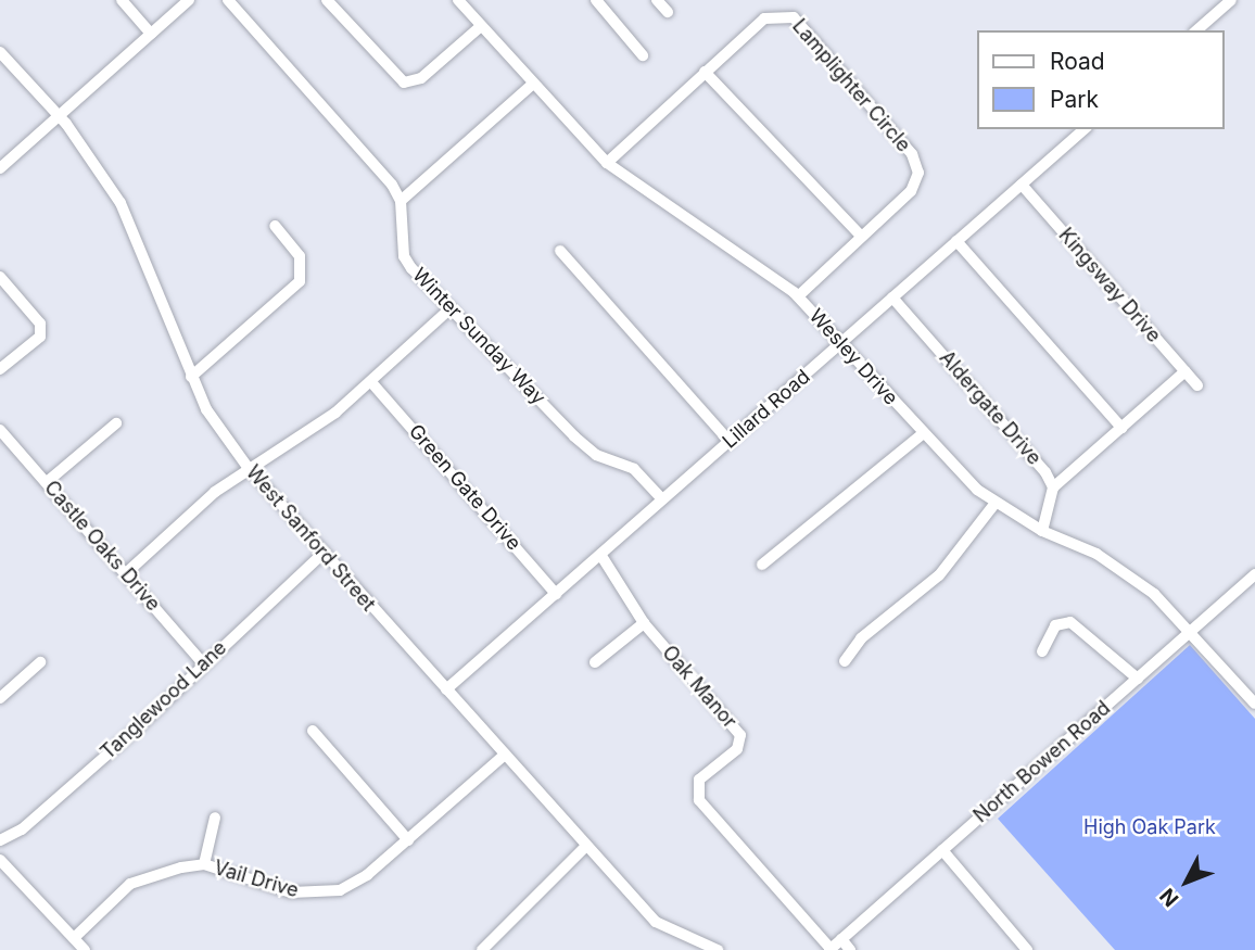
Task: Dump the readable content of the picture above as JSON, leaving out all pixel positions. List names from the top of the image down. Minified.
{"streets":{"street":["Lamplighter Circle","Kingsway Drive","Winter Sunday Way","Wesley Drive","Aldergate Drive","Lillard Road","Green Gate Drive","West Sanford Street","Castle Oaks Drive","Oak Manor","Tanglewood Lane","North Bowen Road","Vail Drive"]},"crossings":[["Lamplighter Circle","Wesley Drive"],["Kingsway Drive","Lillard Road"],["Winter Sunday Way","Lillard Road"],["Wesley Drive","Lillard Road"],["Wesley Drive","North Bowen Road"],["Aldergate Drive","Lillard Road"],["Lillard Road","Green Gate Drive"],["Lillard Road","West Sanford Street"],["Lillard Road","Oak Manor"],["West Sanford Street","Tanglewood Lane"],["West Sanford Street","Vail Drive"],["Castle Oaks Drive","Tanglewood Lane"],["Oak Manor","North Bowen Road"]],"parks":["High Oak Park"],"legend":["Road","Park"],"north":"bottom left"}
